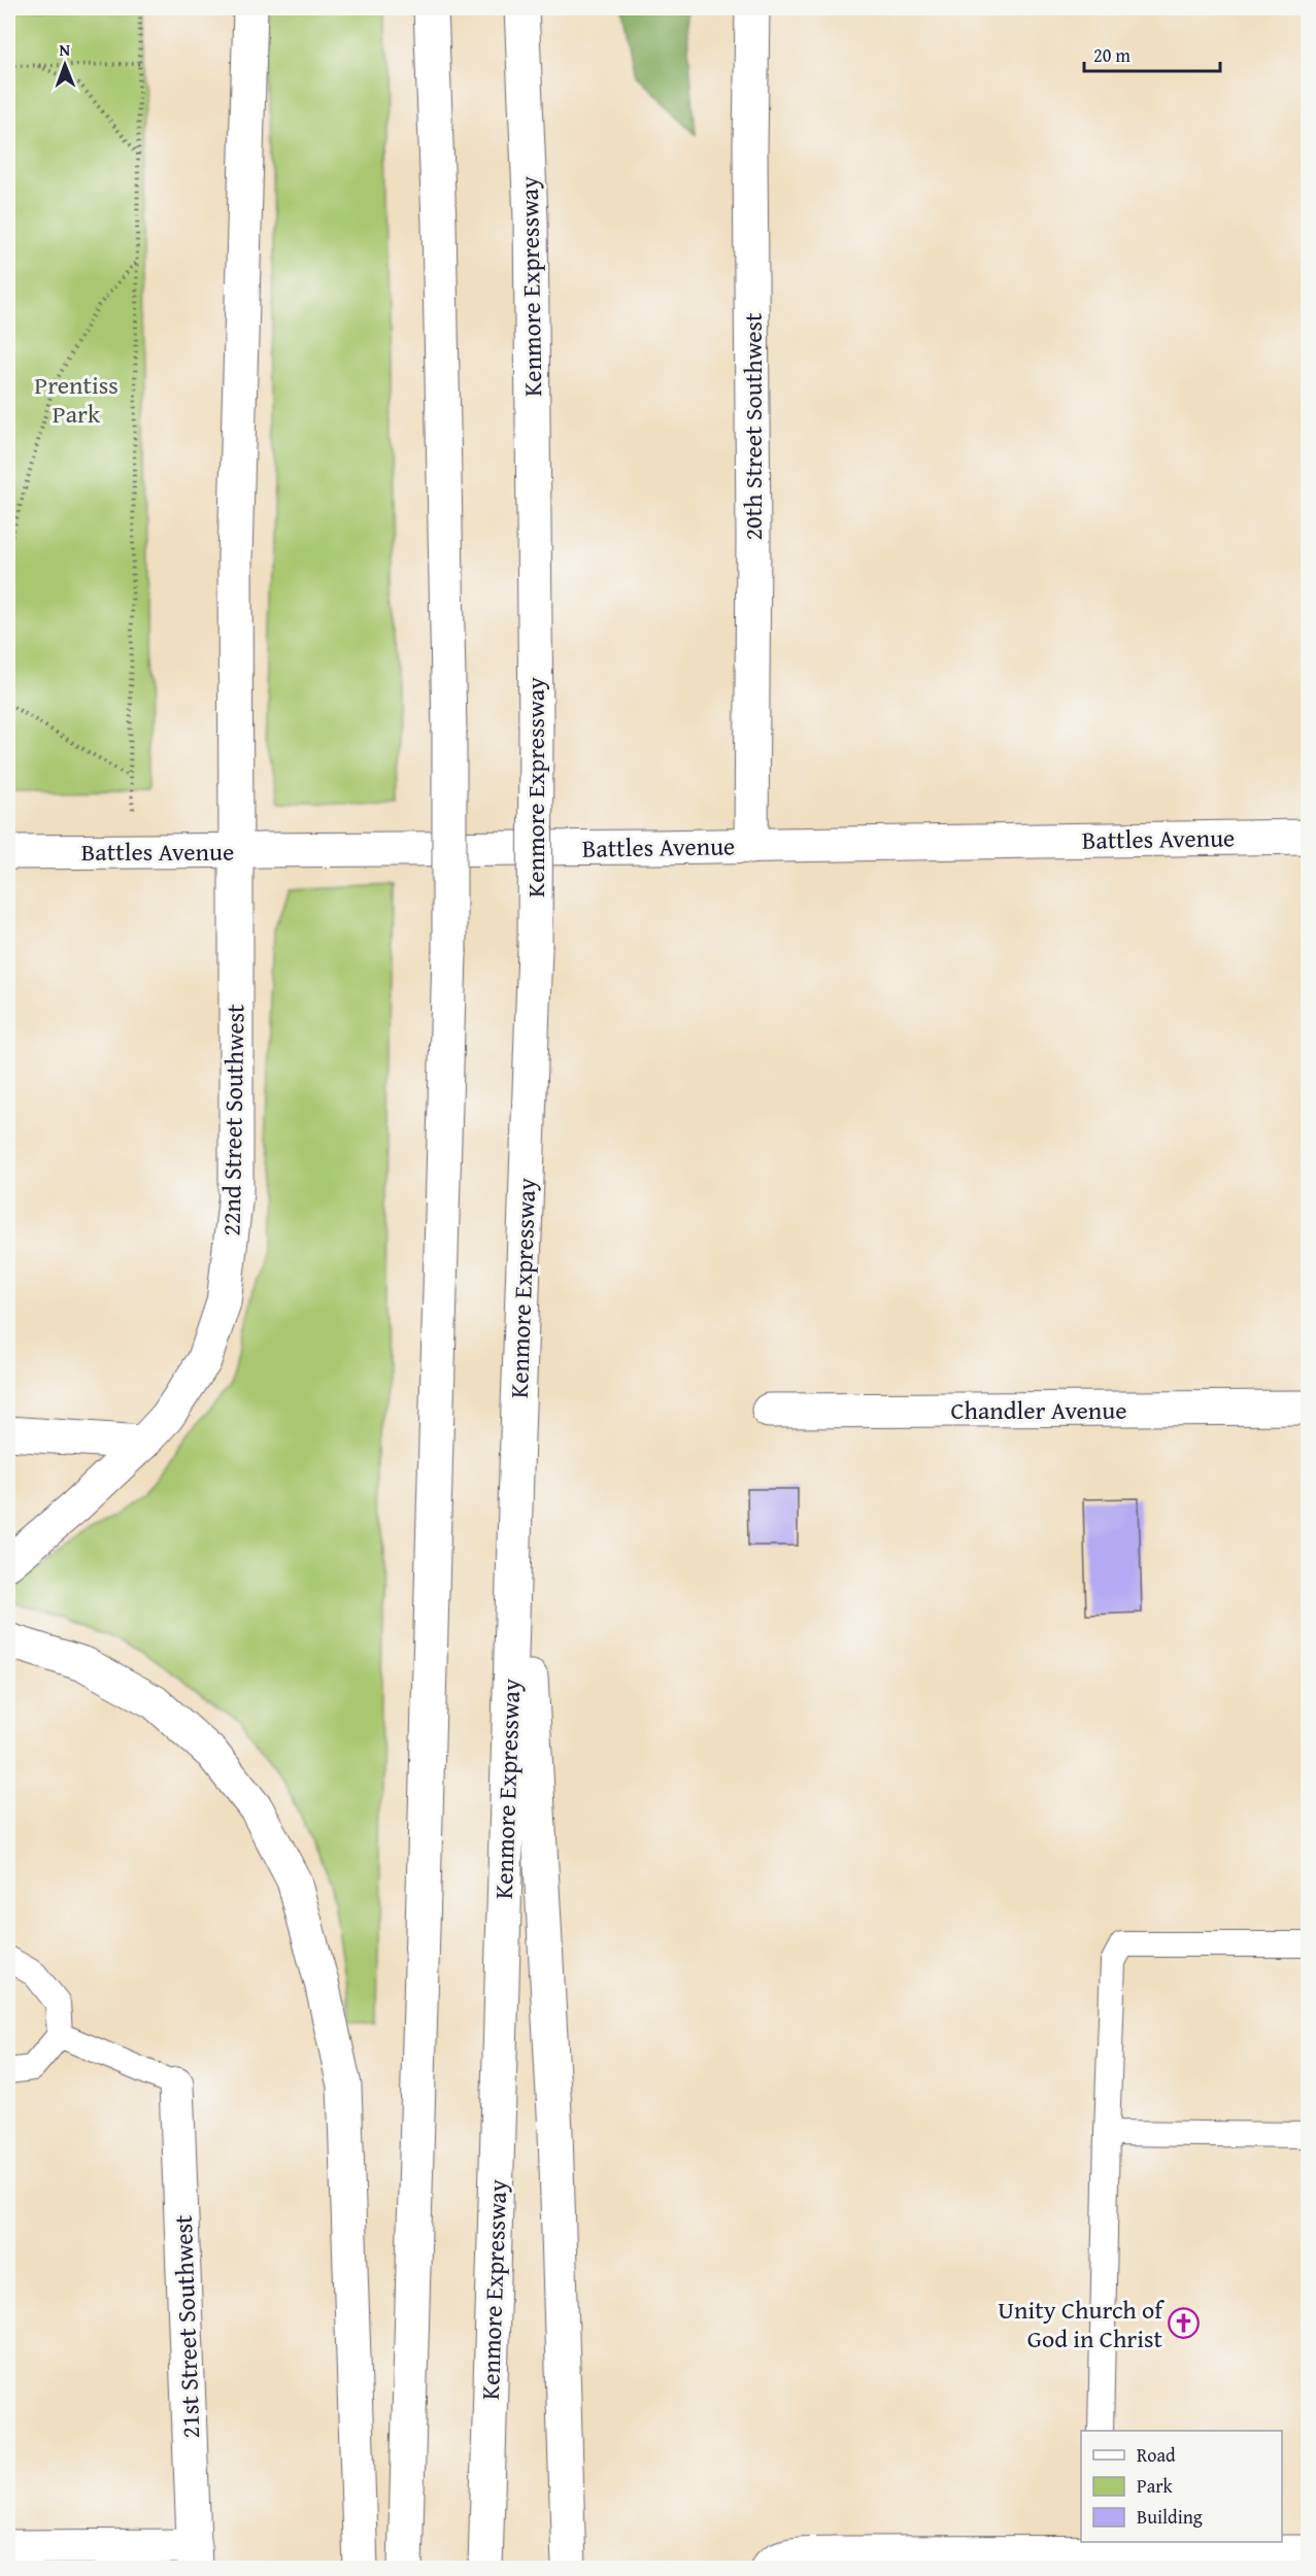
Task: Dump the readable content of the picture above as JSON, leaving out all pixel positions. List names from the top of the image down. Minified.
{"streets":{"main road":["Kenmore Expressway","20th Street Southwest","Battles Avenue","22nd Street Southwest","Chandler Avenue","21st Street Southwest"]},"crossings":[["20th Street Southwest","Battles Avenue"],["Battles Avenue","22nd Street Southwest"]],"parks":["Prentiss Park"],"places":{"church":["Unity Church of God in Christ"]},"legend":["Road","Park","Building"],"scale_bar":"20 m","north":"top"}
